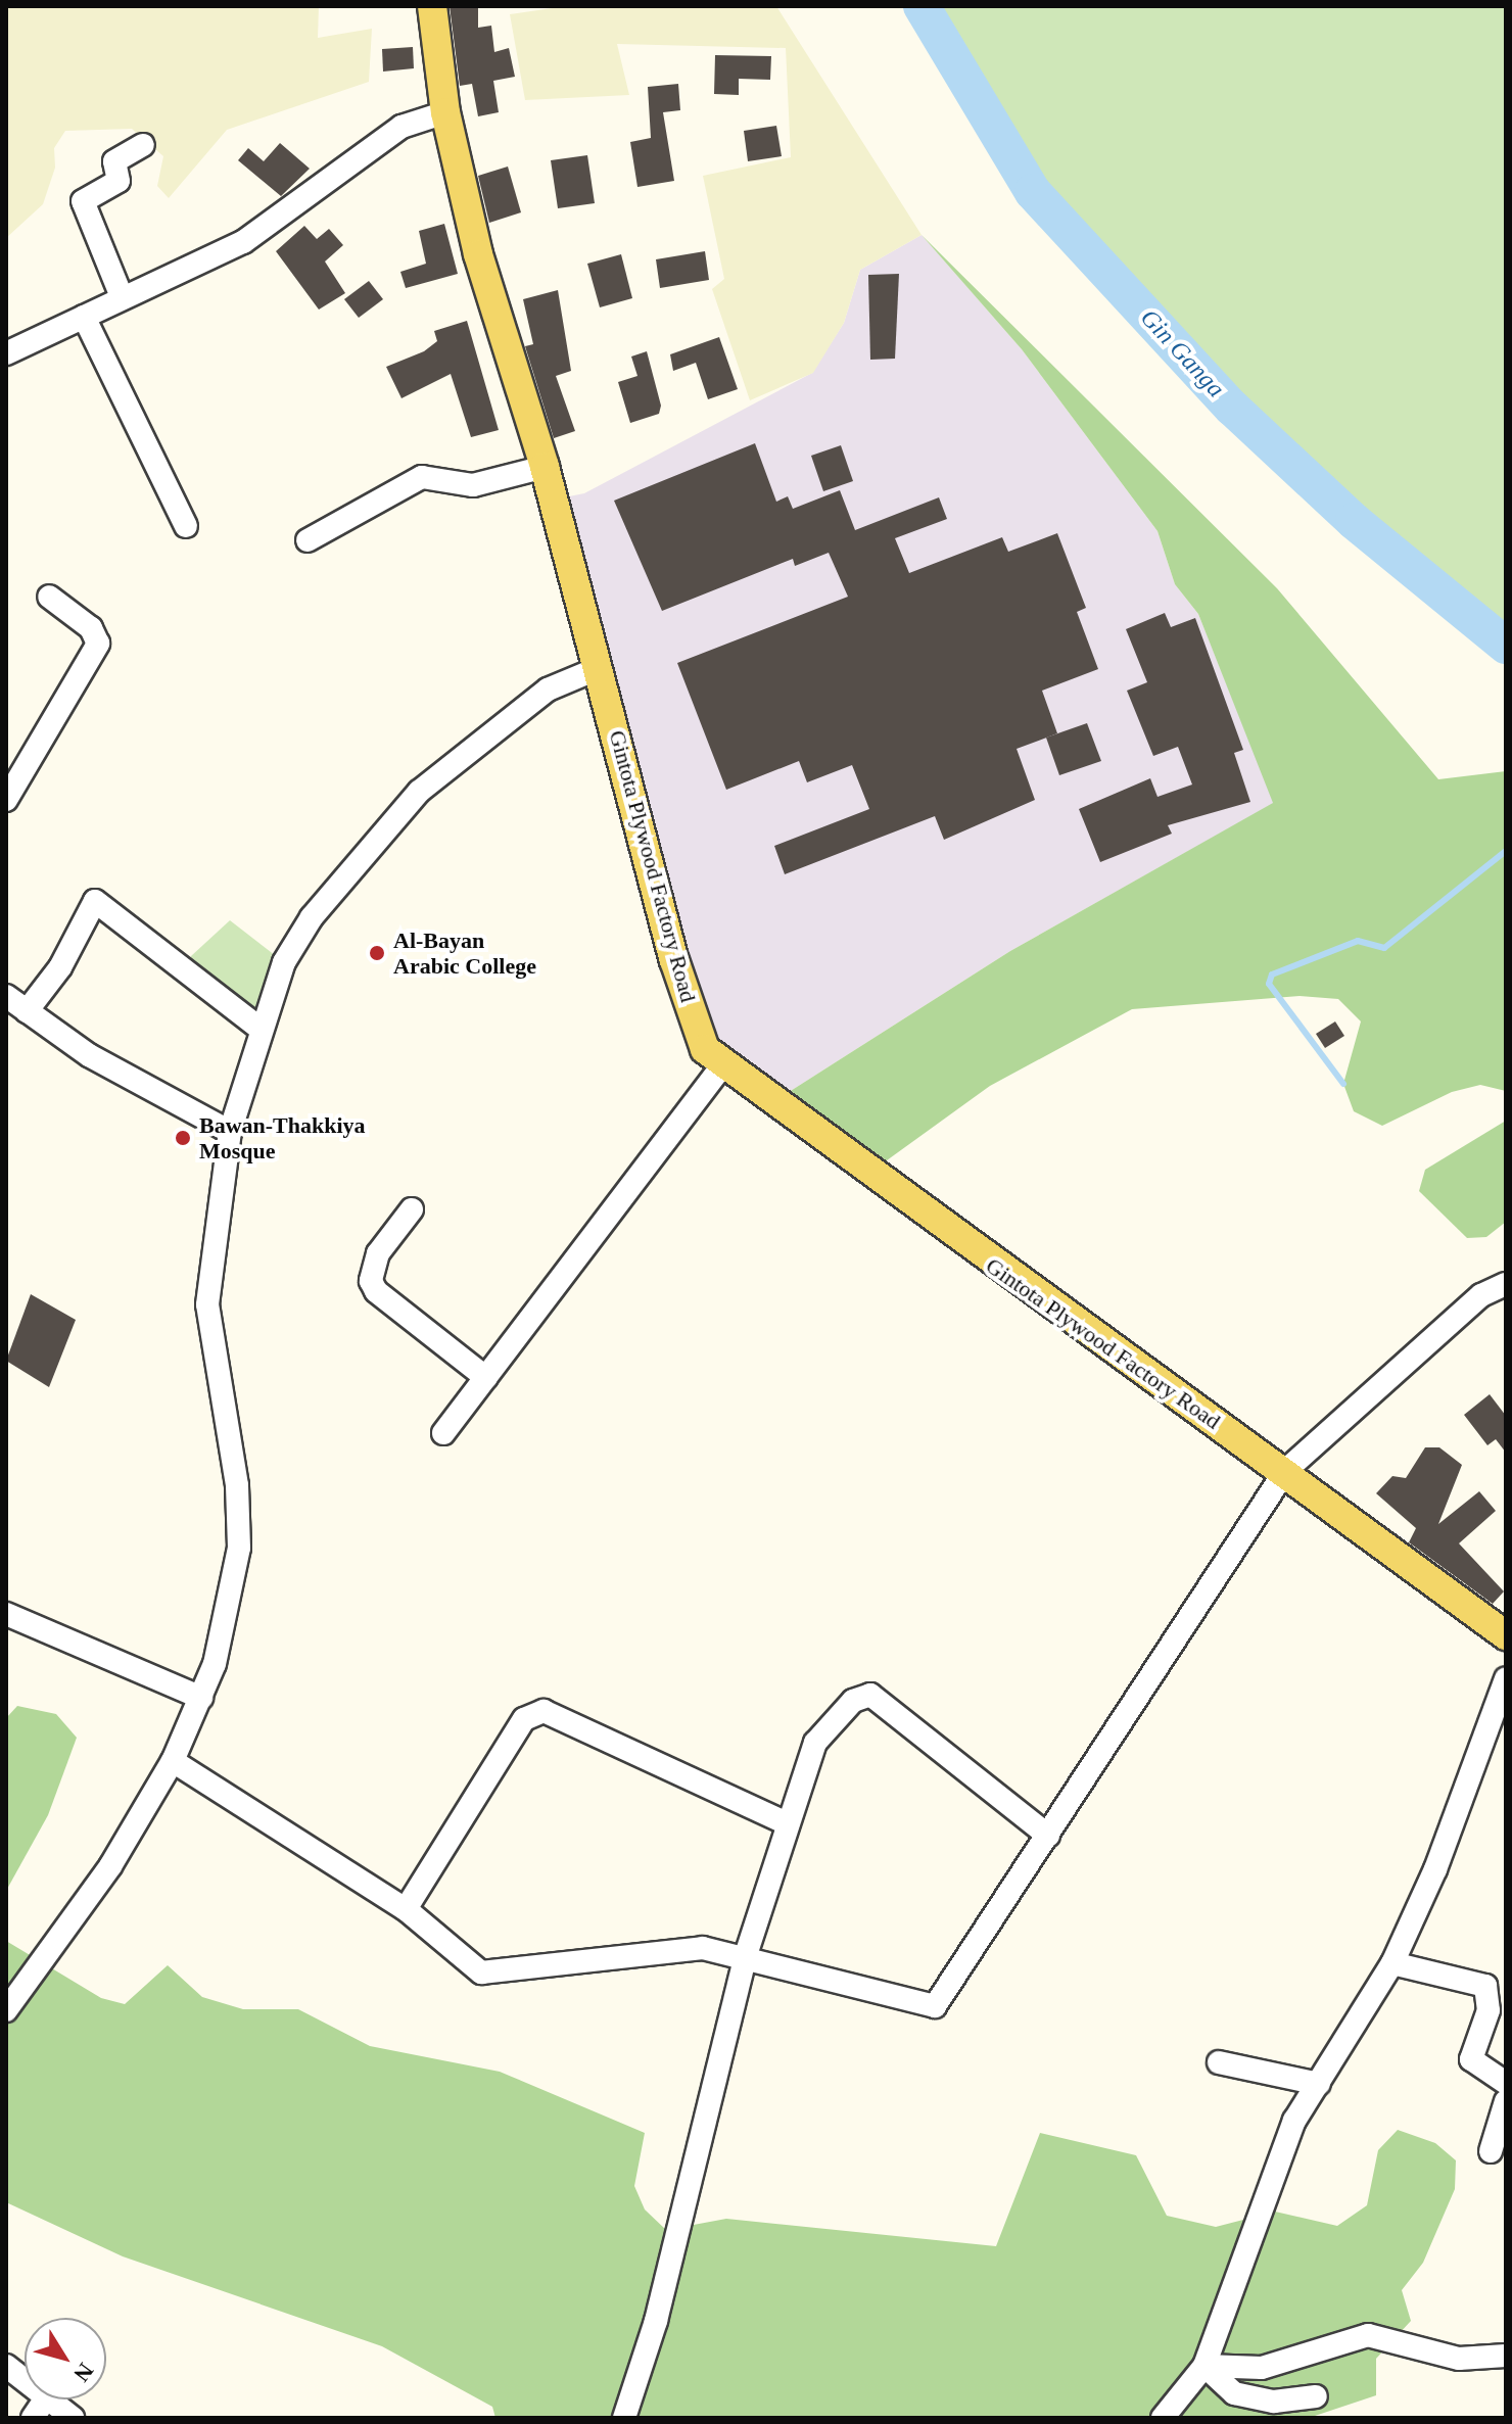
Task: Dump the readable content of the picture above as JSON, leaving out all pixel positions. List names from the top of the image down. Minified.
{"streets":{"main road":["Gintota Plywood Factory Road"]},"water":["Gin Ganga"],"places":["Al-Bayan Arabic College","Bawan-Thakkiya Mosque"],"north":"bottom right"}
